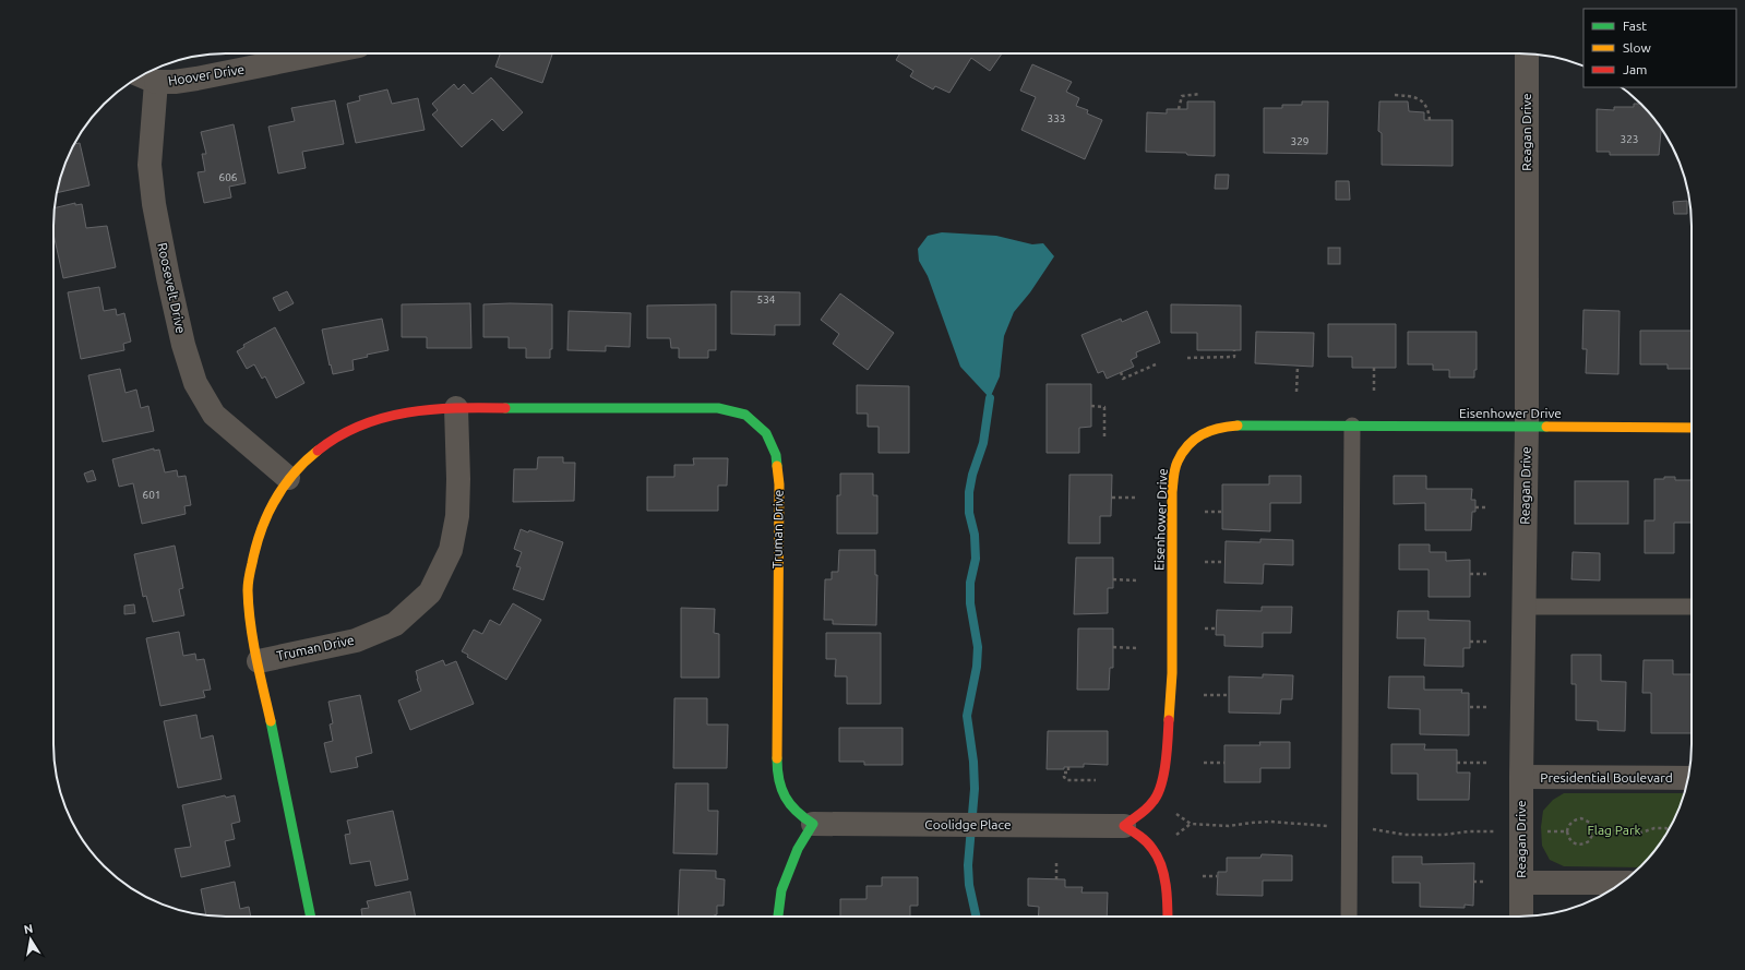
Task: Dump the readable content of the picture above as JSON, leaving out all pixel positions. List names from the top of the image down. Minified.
{"streets":{"street":["Hoover Drive","Reagan Drive","Roosevelt Drive","Eisenhower Drive","Truman Drive","Presidential Boulevard","Coolidge Place"]},"crossings":[["Hoover Drive","Roosevelt Drive"],["Reagan Drive","Eisenhower Drive"],["Reagan Drive","Presidential Boulevard"],["Roosevelt Drive","Truman Drive"],["Eisenhower Drive","Coolidge Place"],["Truman Drive","Coolidge Place"]],"parks":["Flag Park"],"house_numbers":["333","323","329","606","534","601"],"legend":["Fast","Slow","Jam"],"north":"top"}
